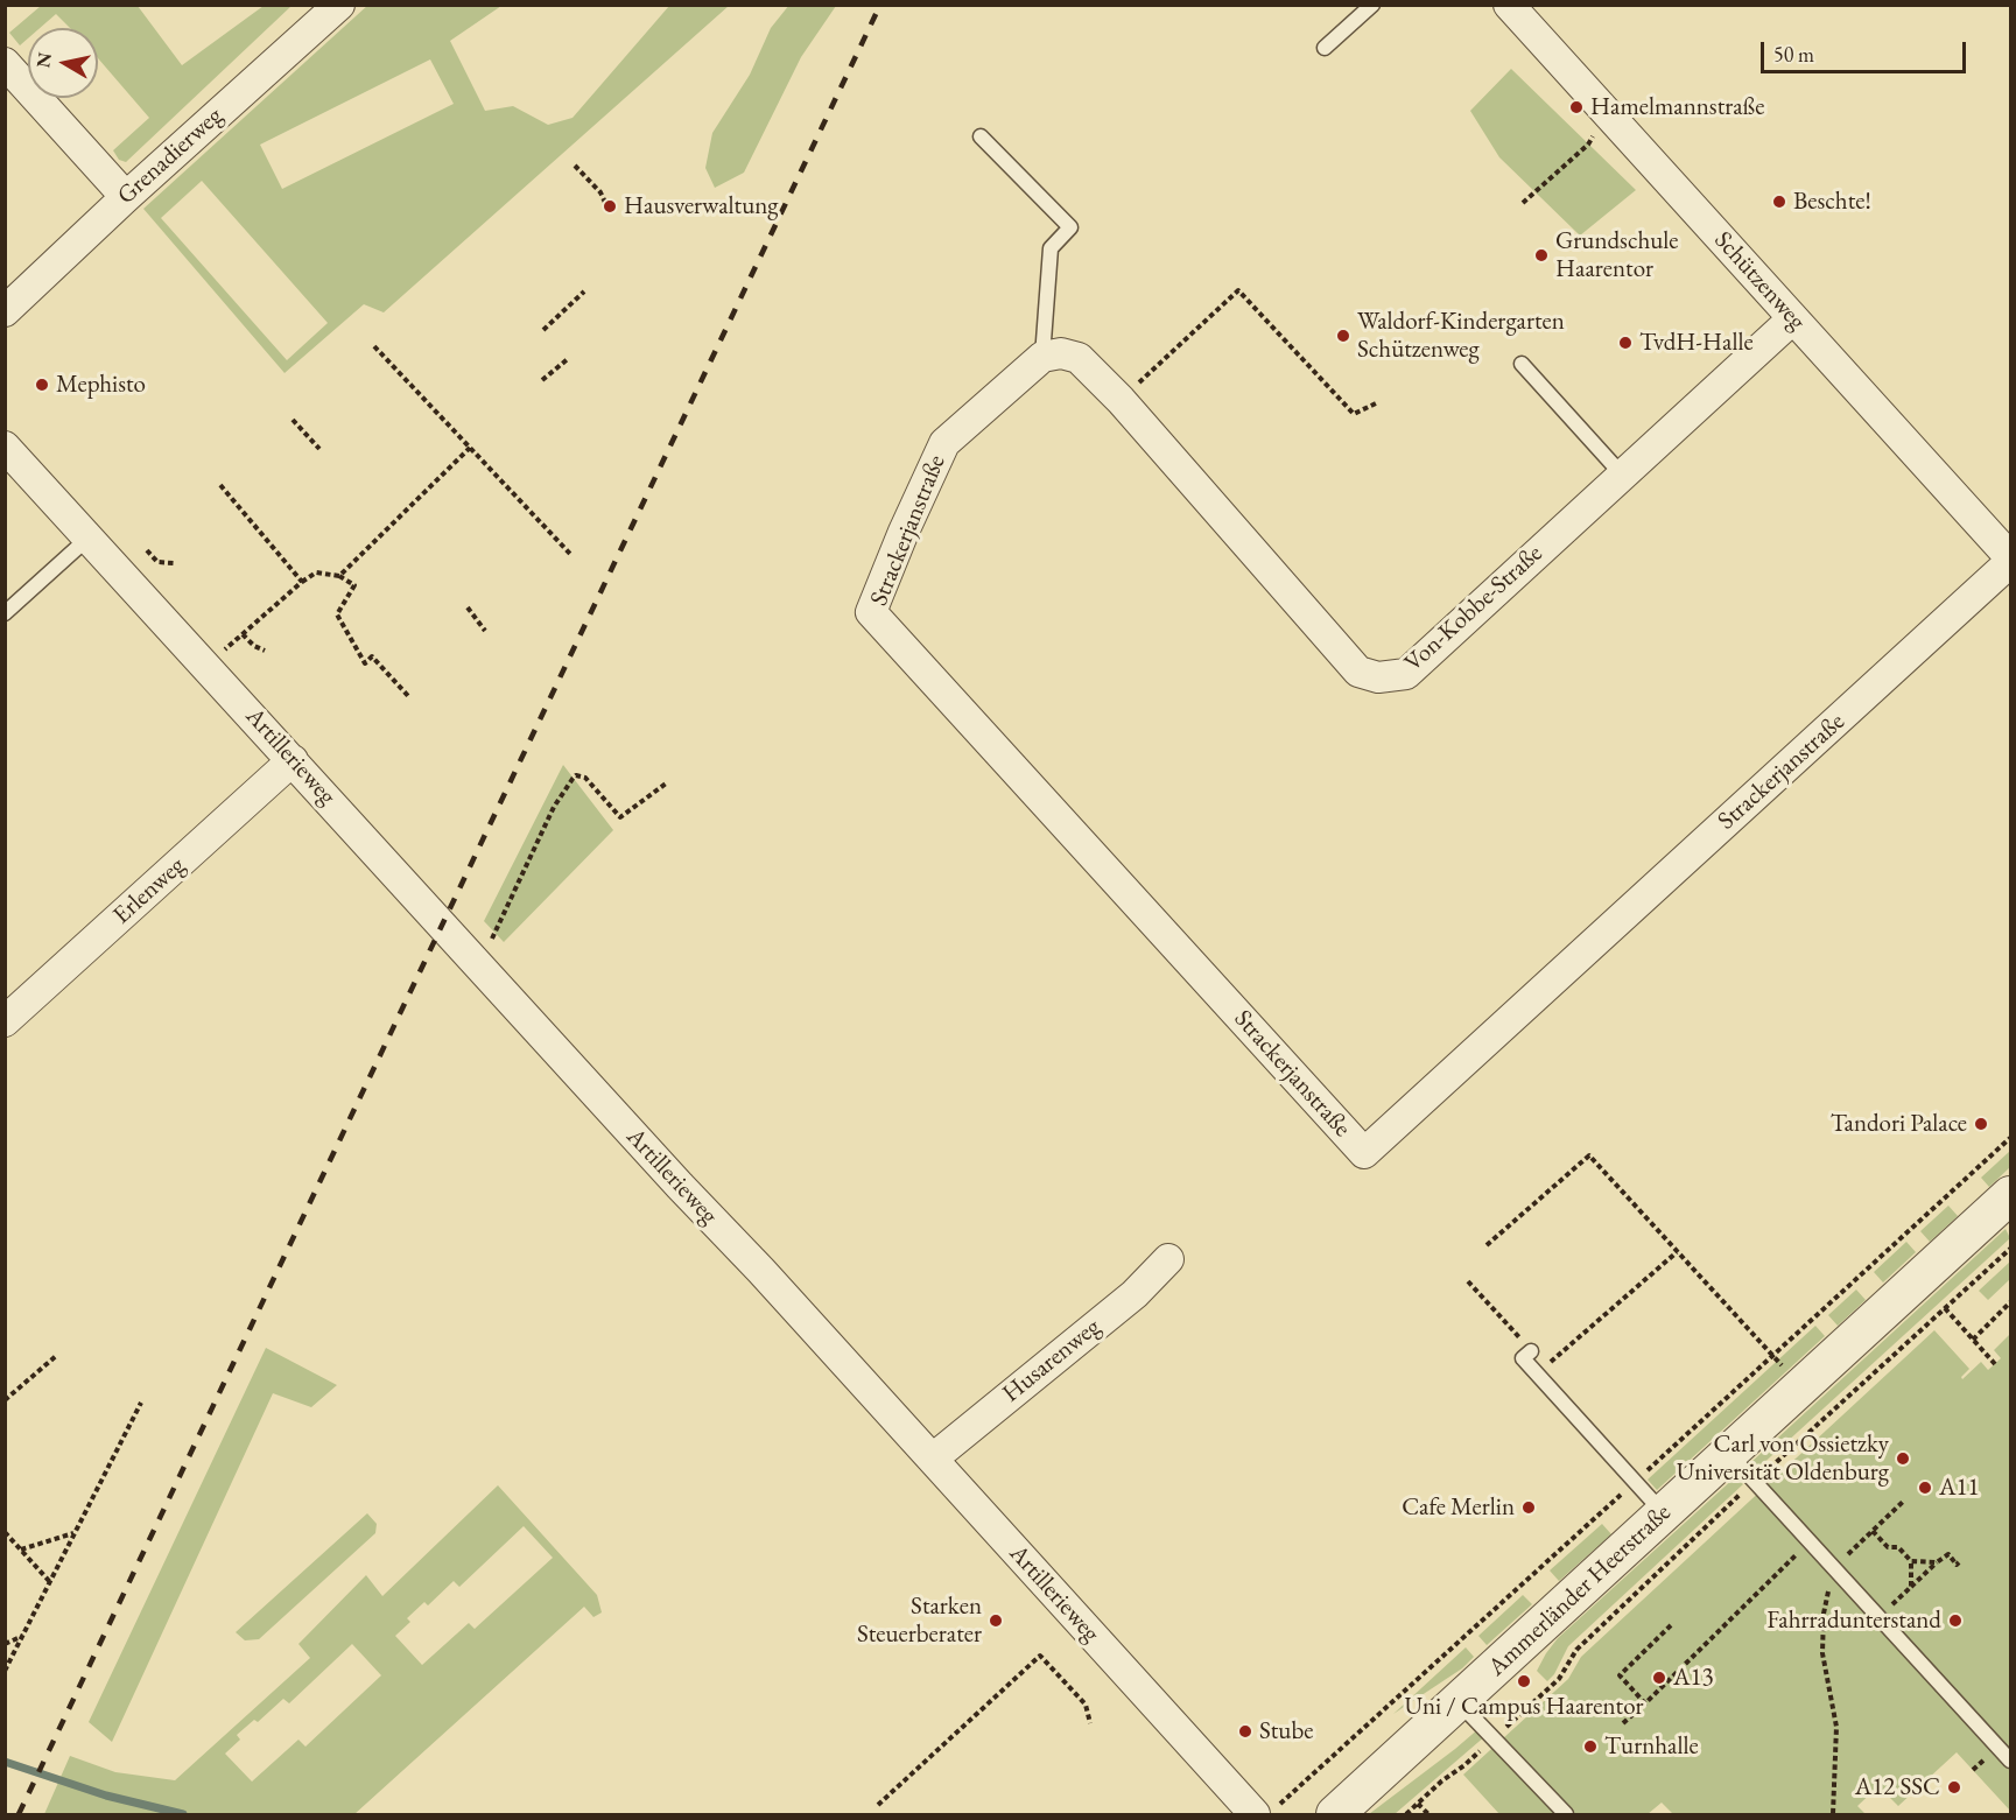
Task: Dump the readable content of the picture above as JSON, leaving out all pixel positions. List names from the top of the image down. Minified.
{"streets":{"street":["Grenadierweg","Schützenweg","Strackerjanstraße","Von-Kobbe-Straße","Artillerieweg","Erlenweg","Husarenweg","Ammerländer Heerstraße"]},"crossings":[["Schützenweg","Strackerjanstraße"],["Schützenweg","Von-Kobbe-Straße"],["Strackerjanstraße","Von-Kobbe-Straße"],["Artillerieweg","Erlenweg"],["Artillerieweg","Husarenweg"]],"places":["Hamelmannstraße","Beschte!","Hausverwaltung","Grundschule Haarentor","Waldorf-Kindergarten Schützenweg","TvdH-Halle","Mephisto","Tandori Palace","Carl von Ossietzky Universität Oldenburg","A11","Cafe Merlin","Starken Steuerberater","Fahrradunterstand","A13","Uni / Campus Haarentor","Stube","Turnhalle","A12 SSC"],"scale_bar":"50 m","north":"left"}
